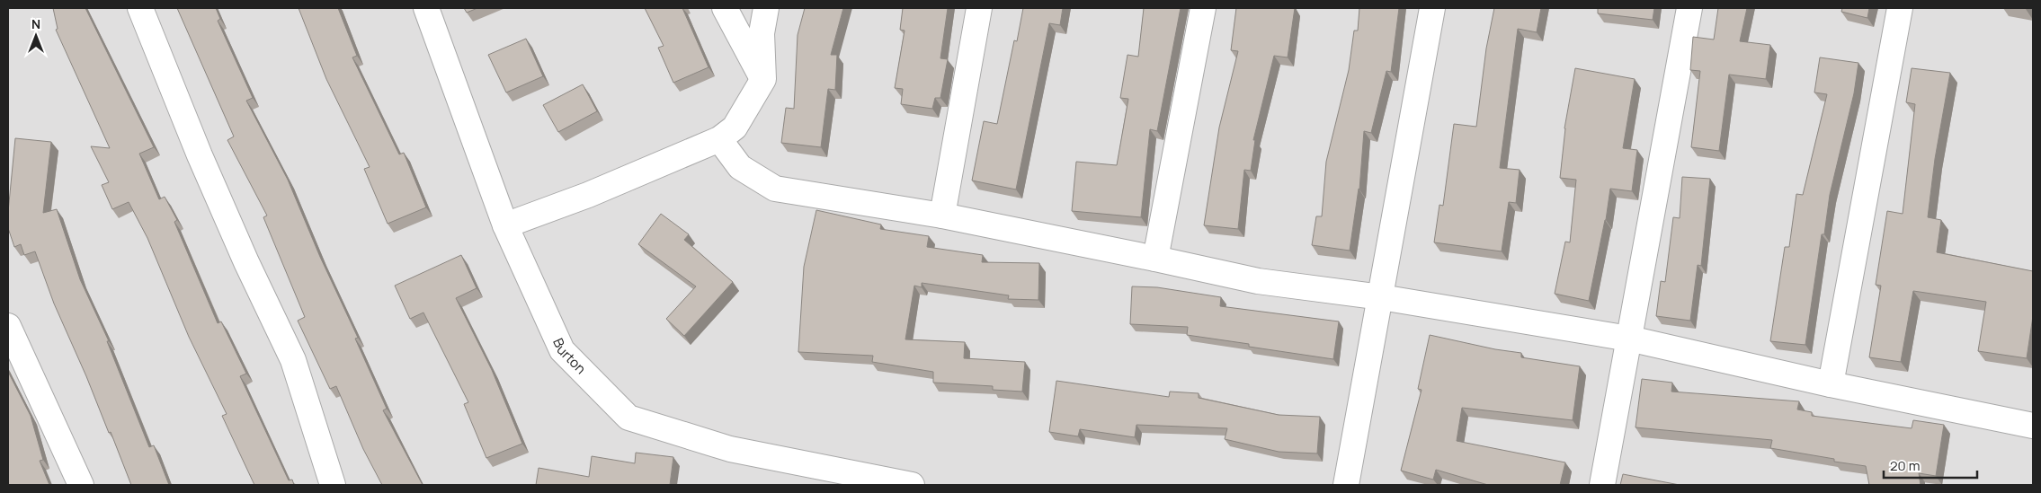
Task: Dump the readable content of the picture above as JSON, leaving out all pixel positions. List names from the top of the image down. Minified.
{"streets":{"street":["Burton"]},"scale_bar":"20 m","north":"top"}
